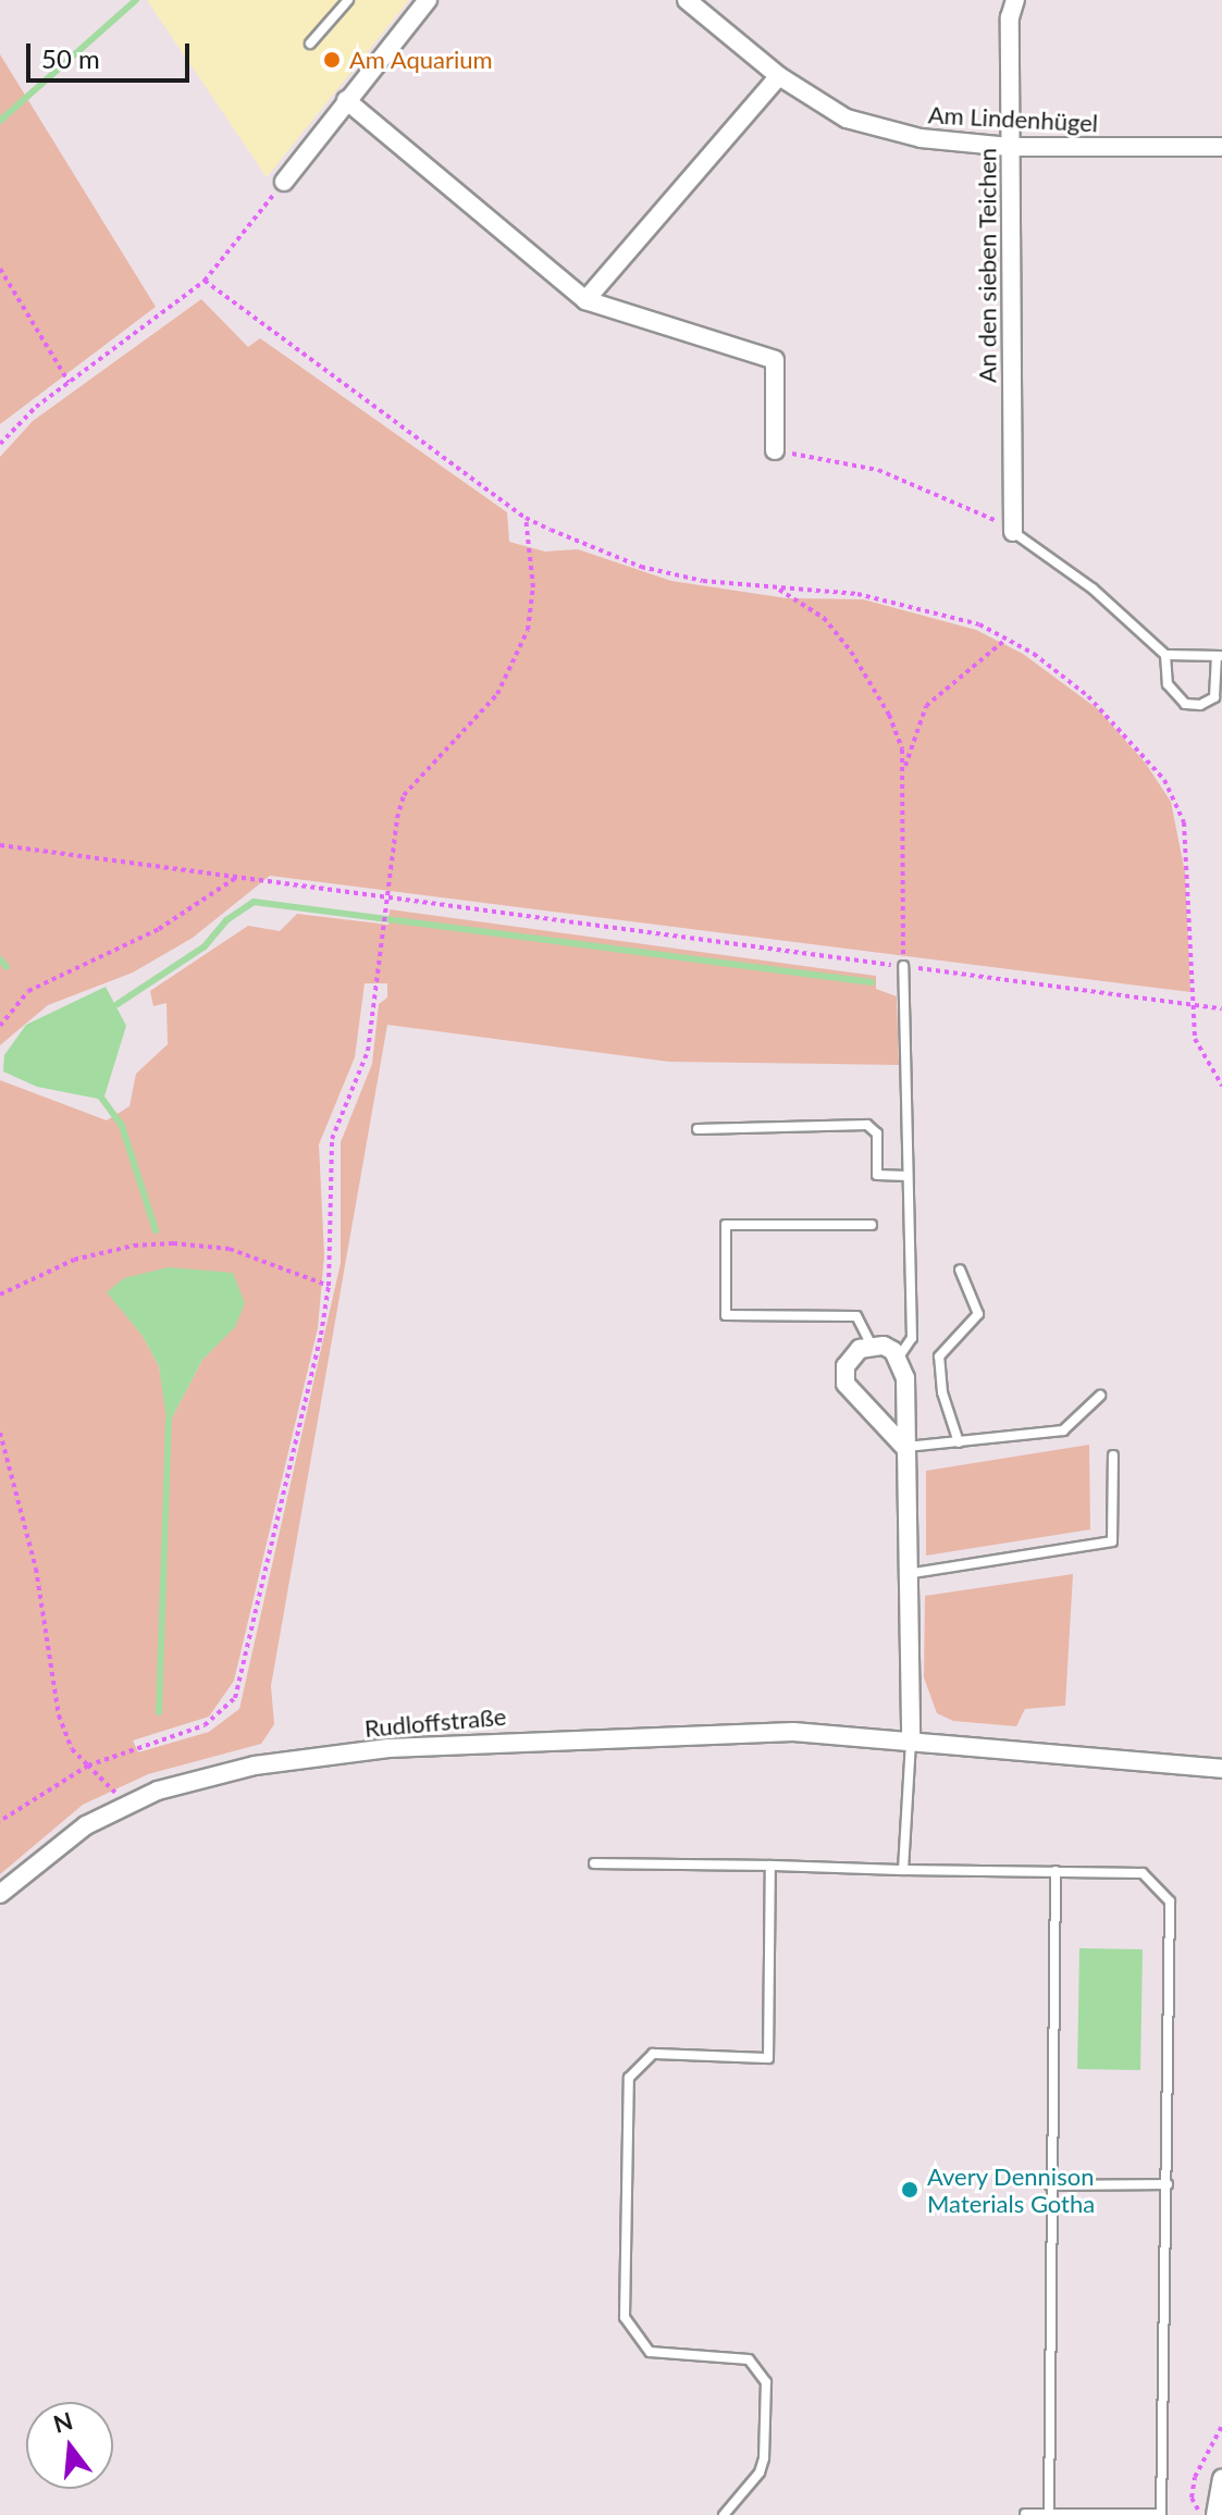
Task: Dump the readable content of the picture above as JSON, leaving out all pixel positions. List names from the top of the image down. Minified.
{"streets":{"street":["Am Lindenhügel","An den sieben Teichen","Rudloffstraße"]},"crossings":[["Am Lindenhügel","An den sieben Teichen"]],"places":["Am Aquarium","Avery Dennison Materials Gotha"],"scale_bar":"50 m","north":"top"}
